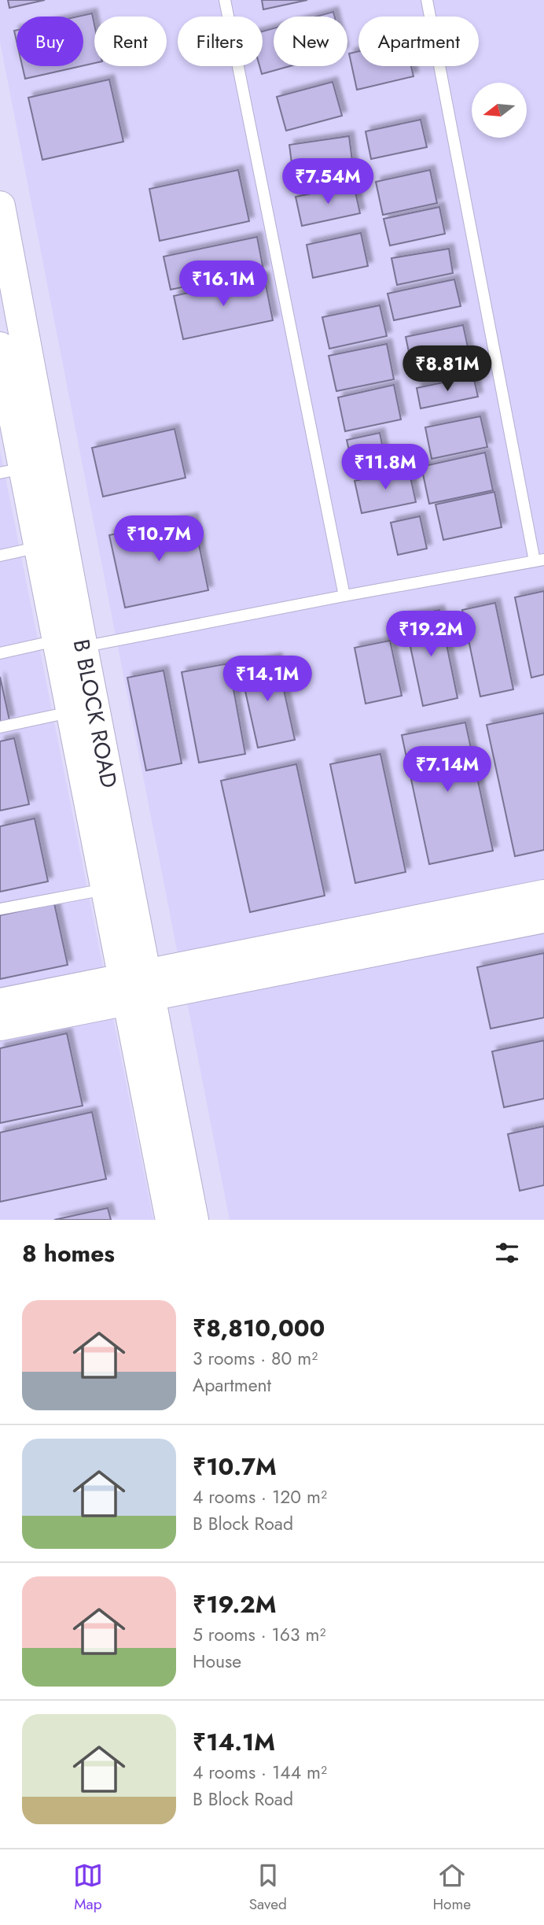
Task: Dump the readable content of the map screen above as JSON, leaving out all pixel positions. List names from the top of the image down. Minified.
{"streets":{"street":["B BLOCK ROAD"]},"north":"left","page":{"chip":["Buy","Rent","Filters","New","Apartment"],"price":["₹7.54M","₹16.1M","₹8.81M","₹11.8M","₹10.7M","₹19.2M","₹14.1M","₹7.14M"],"heading":"8 homes","list":[{"name":"₹8,810,000","note":"3 rooms · 80 m² · Apartment"},{"name":"₹10.7M","note":"4 rooms · 120 m² · B Block Road"},{"name":"₹19.2M","note":"5 rooms · 163 m² · House"},{"name":"₹14.1M","note":"4 rooms · 144 m² · B Block Road"}],"tabs":["Map","Saved","Home"]}}
